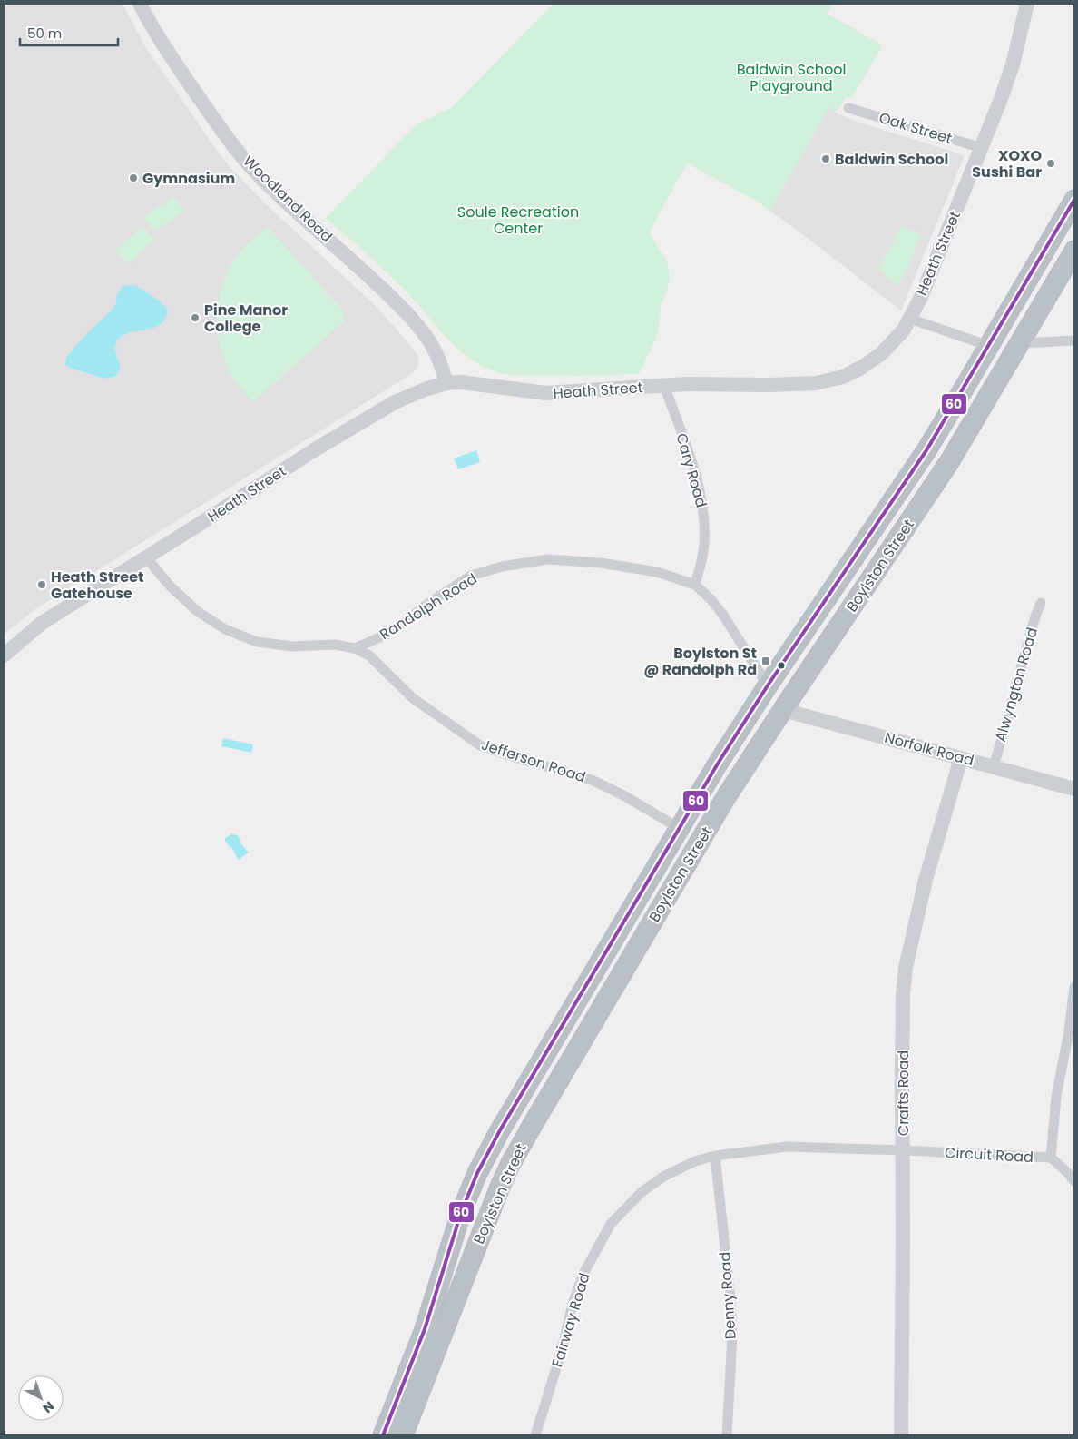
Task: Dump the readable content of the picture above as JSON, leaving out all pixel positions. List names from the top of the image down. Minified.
{"streets":{"highway":["Boylston Street"],"street":["Oak Street","Woodland Road","Heath Street","Cary Road","Randolph Road","Alwyngton Road","Norfolk Road","Jefferson Road","Crafts Road","Circuit Road","Denny Road","Fairway Road"]},"crossings":[["Oak Street","Heath Street"],["Woodland Road","Heath Street"],["Heath Street","Cary Road"],["Cary Road","Randolph Road"],["Boylston Street","Randolph Road"],["Boylston Street","Norfolk Road"],["Boylston Street","Jefferson Road"],["Randolph Road","Jefferson Road"],["Alwyngton Road","Norfolk Road"],["Norfolk Road","Crafts Road"],["Crafts Road","Circuit Road"],["Crafts Road","Fairway Road"],["Circuit Road","Fairway Road"],["Denny Road","Fairway Road"]],"parks":["Baldwin School Playground","Soule Recreation Center"],"places":{"other":["Baldwin School","XOXO Sushi Bar","Gymnasium","Pine Manor College","Heath Street Gatehouse"],"transit":["Boylston St @ Randolph Rd"]},"lines":["transit line 60"],"scale_bar":"50 m","north":"bottom right"}
